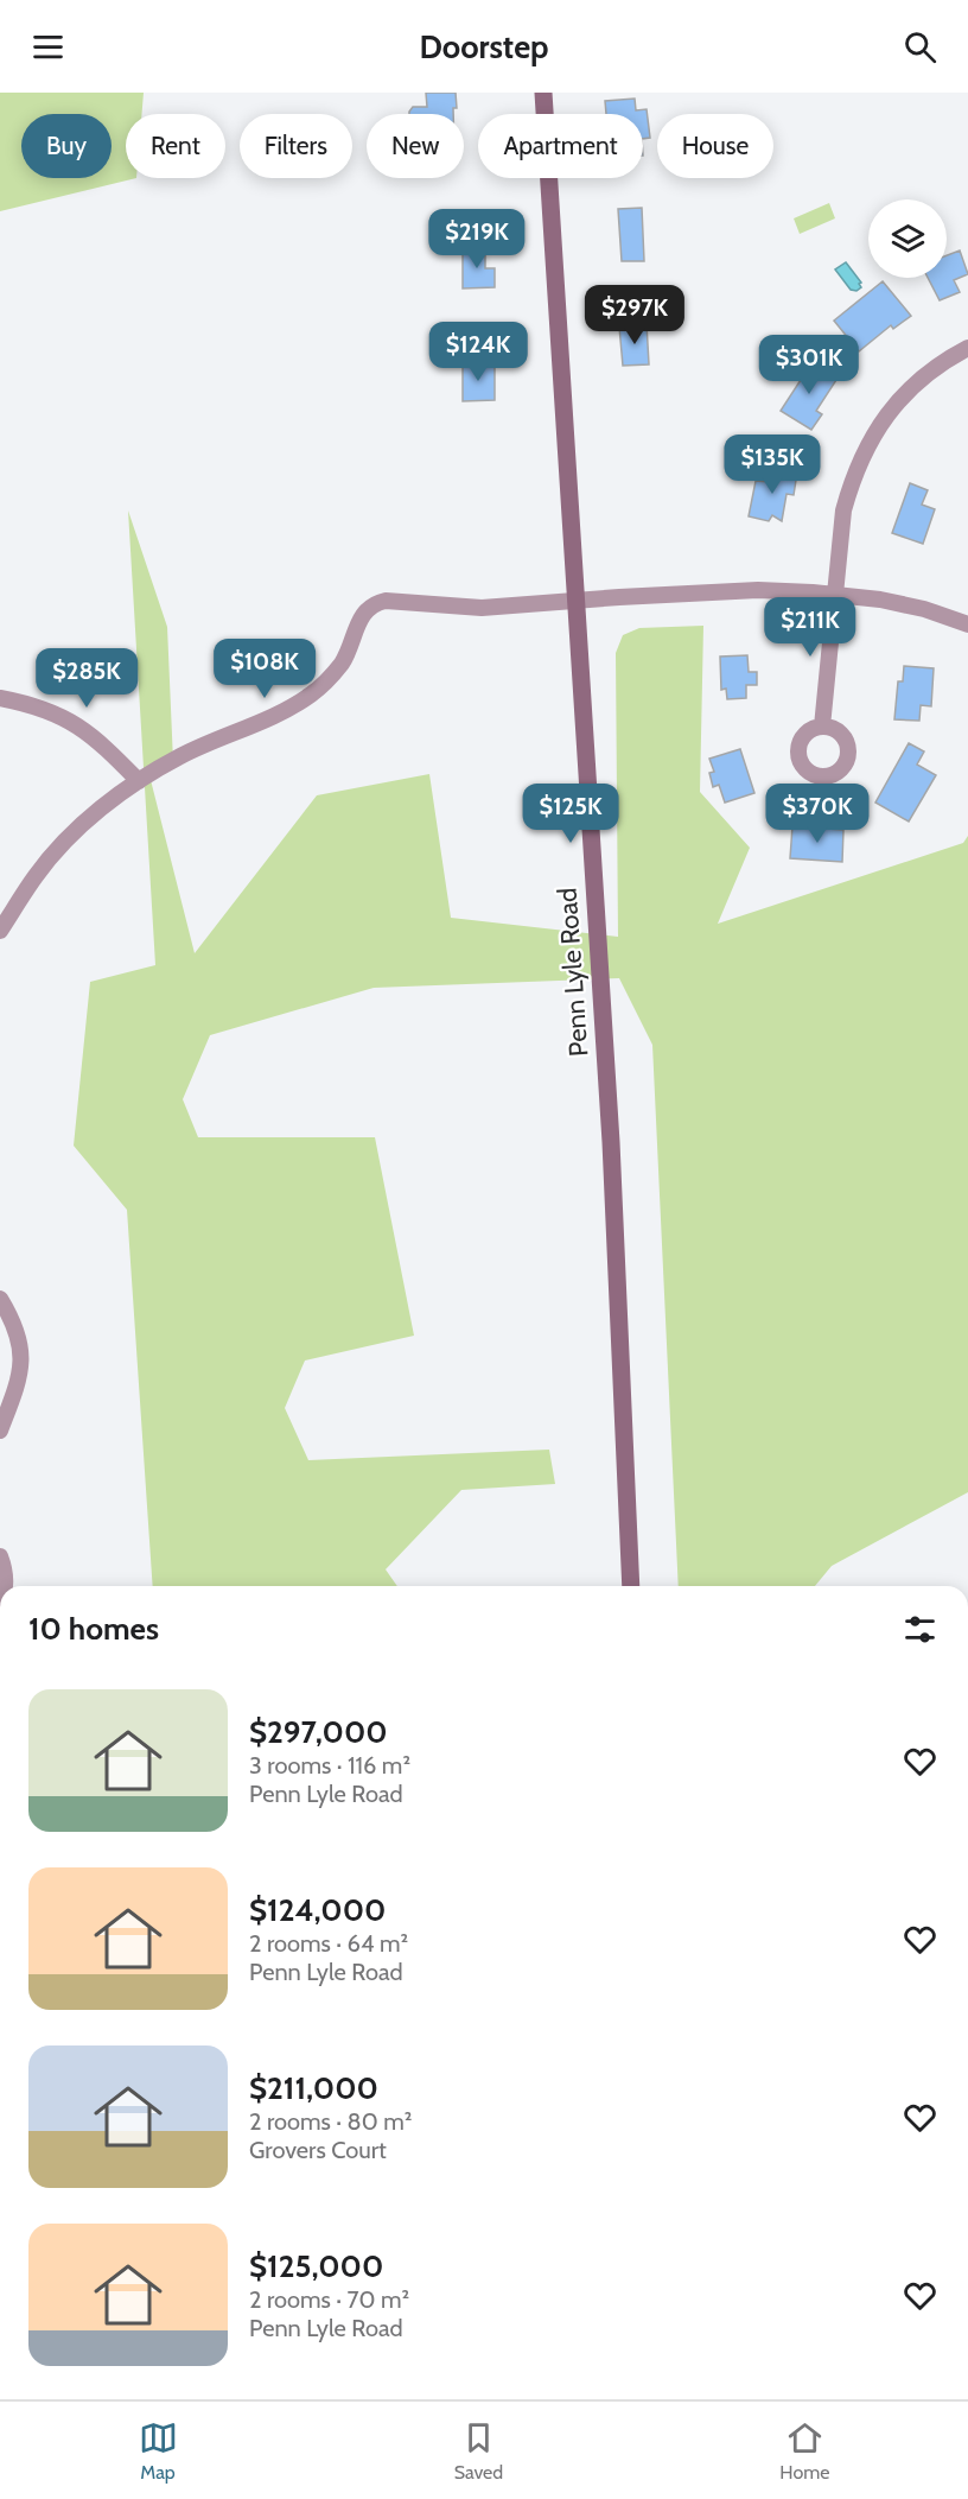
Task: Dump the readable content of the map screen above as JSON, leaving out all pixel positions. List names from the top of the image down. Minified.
{"streets":{"street":["Penn Lyle Road"]},"page":{"header":"Doorstep","chip":["Buy","Rent","Filters","New","Apartment","House"],"price":["$219K","$297K","$124K","$301K","$135K","$211K","$108K","$285K","$125K","$370K"],"heading":"10 homes","list":[{"name":"$297,000","note":"3 rooms · 116 m² · Penn Lyle Road"},{"name":"$124,000","note":"2 rooms · 64 m² · Penn Lyle Road"},{"name":"$211,000","note":"2 rooms · 80 m² · Grovers Court"},{"name":"$125,000","note":"2 rooms · 70 m² · Penn Lyle Road"}],"tabs":["Map","Saved","Home"]}}
